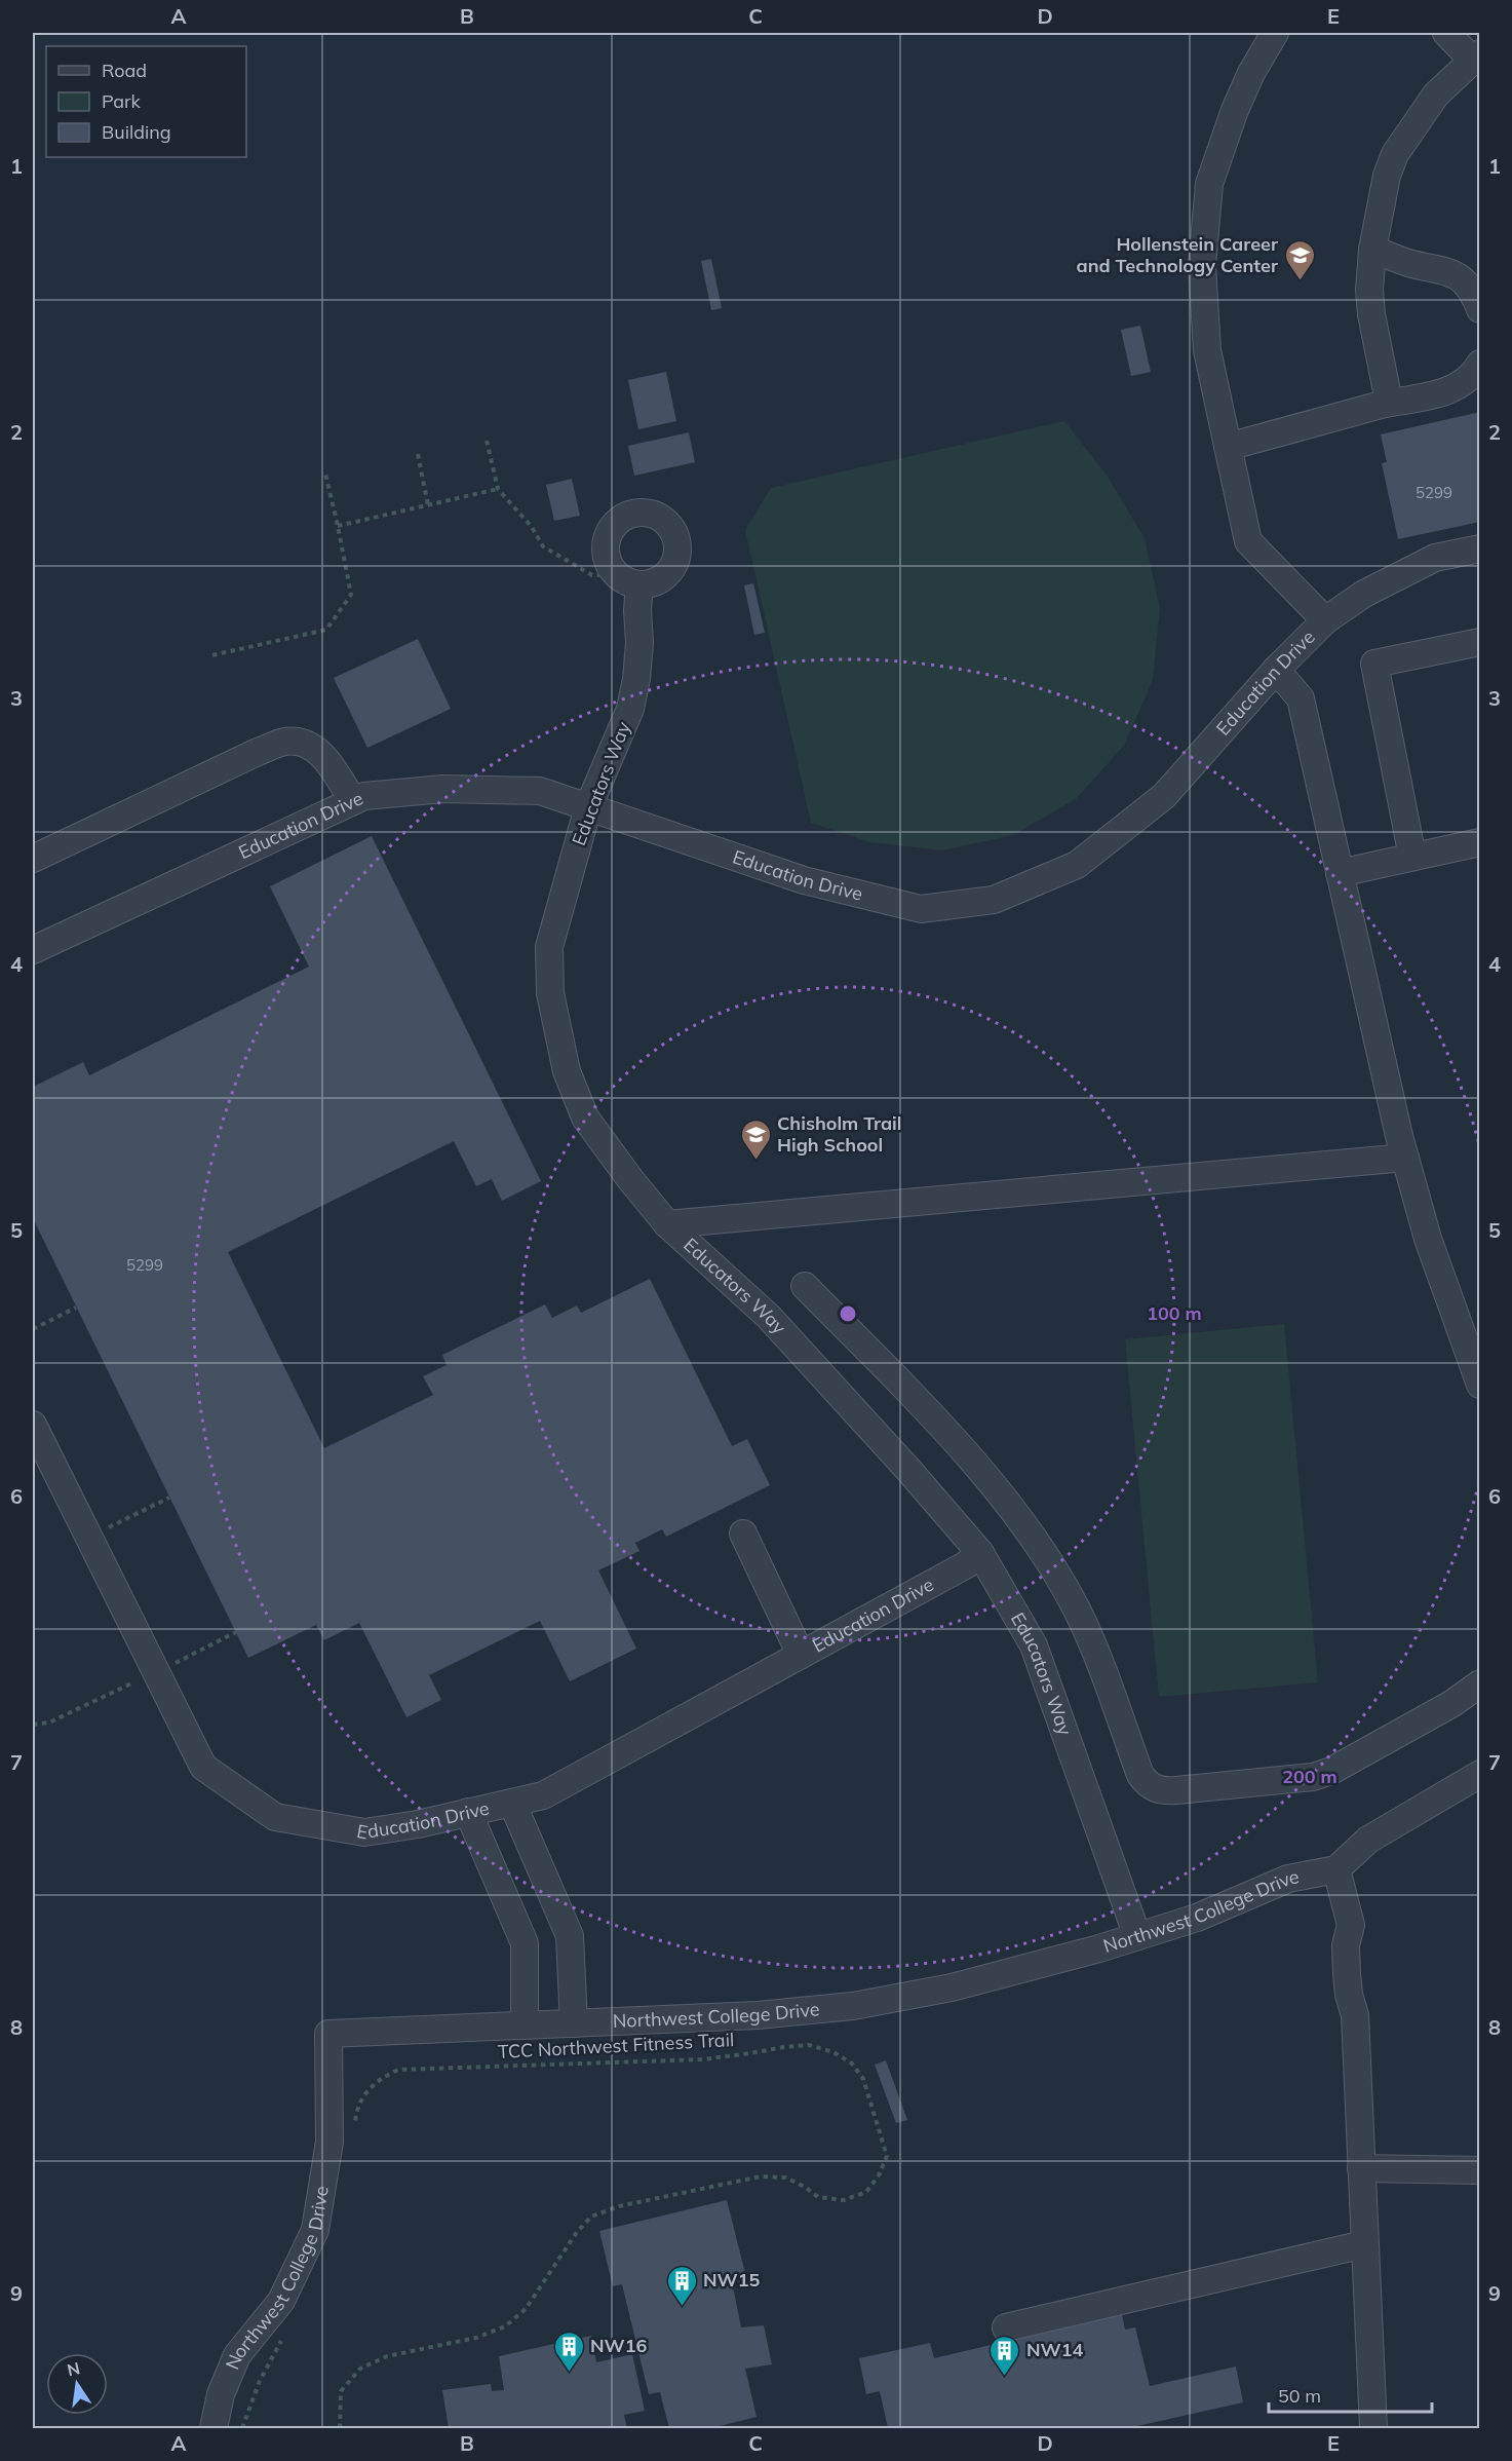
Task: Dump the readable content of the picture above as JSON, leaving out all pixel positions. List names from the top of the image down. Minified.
{"streets":{"street":["Education Drive","Educators Way","Northwest College Drive"],"path":["TCC Northwest Fitness Trail"]},"crossings":[["Education Drive","Educators Way"],["Educators Way","Northwest College Drive"]],"places":{"school or university":["Hollenstein Career and Technology Center","Chisholm Trail High School"],"building":["NW15","NW16","NW14"]},"house_numbers":["5299","5299"],"legend":["Road","Park","Building"],"scale_bar":"50 m","north":"top","grid":{"columns":["A","B","C","D","E"],"rows":["1","2","3","4","5","6","7","8","9"]},"rings":["100 m","200 m"]}
